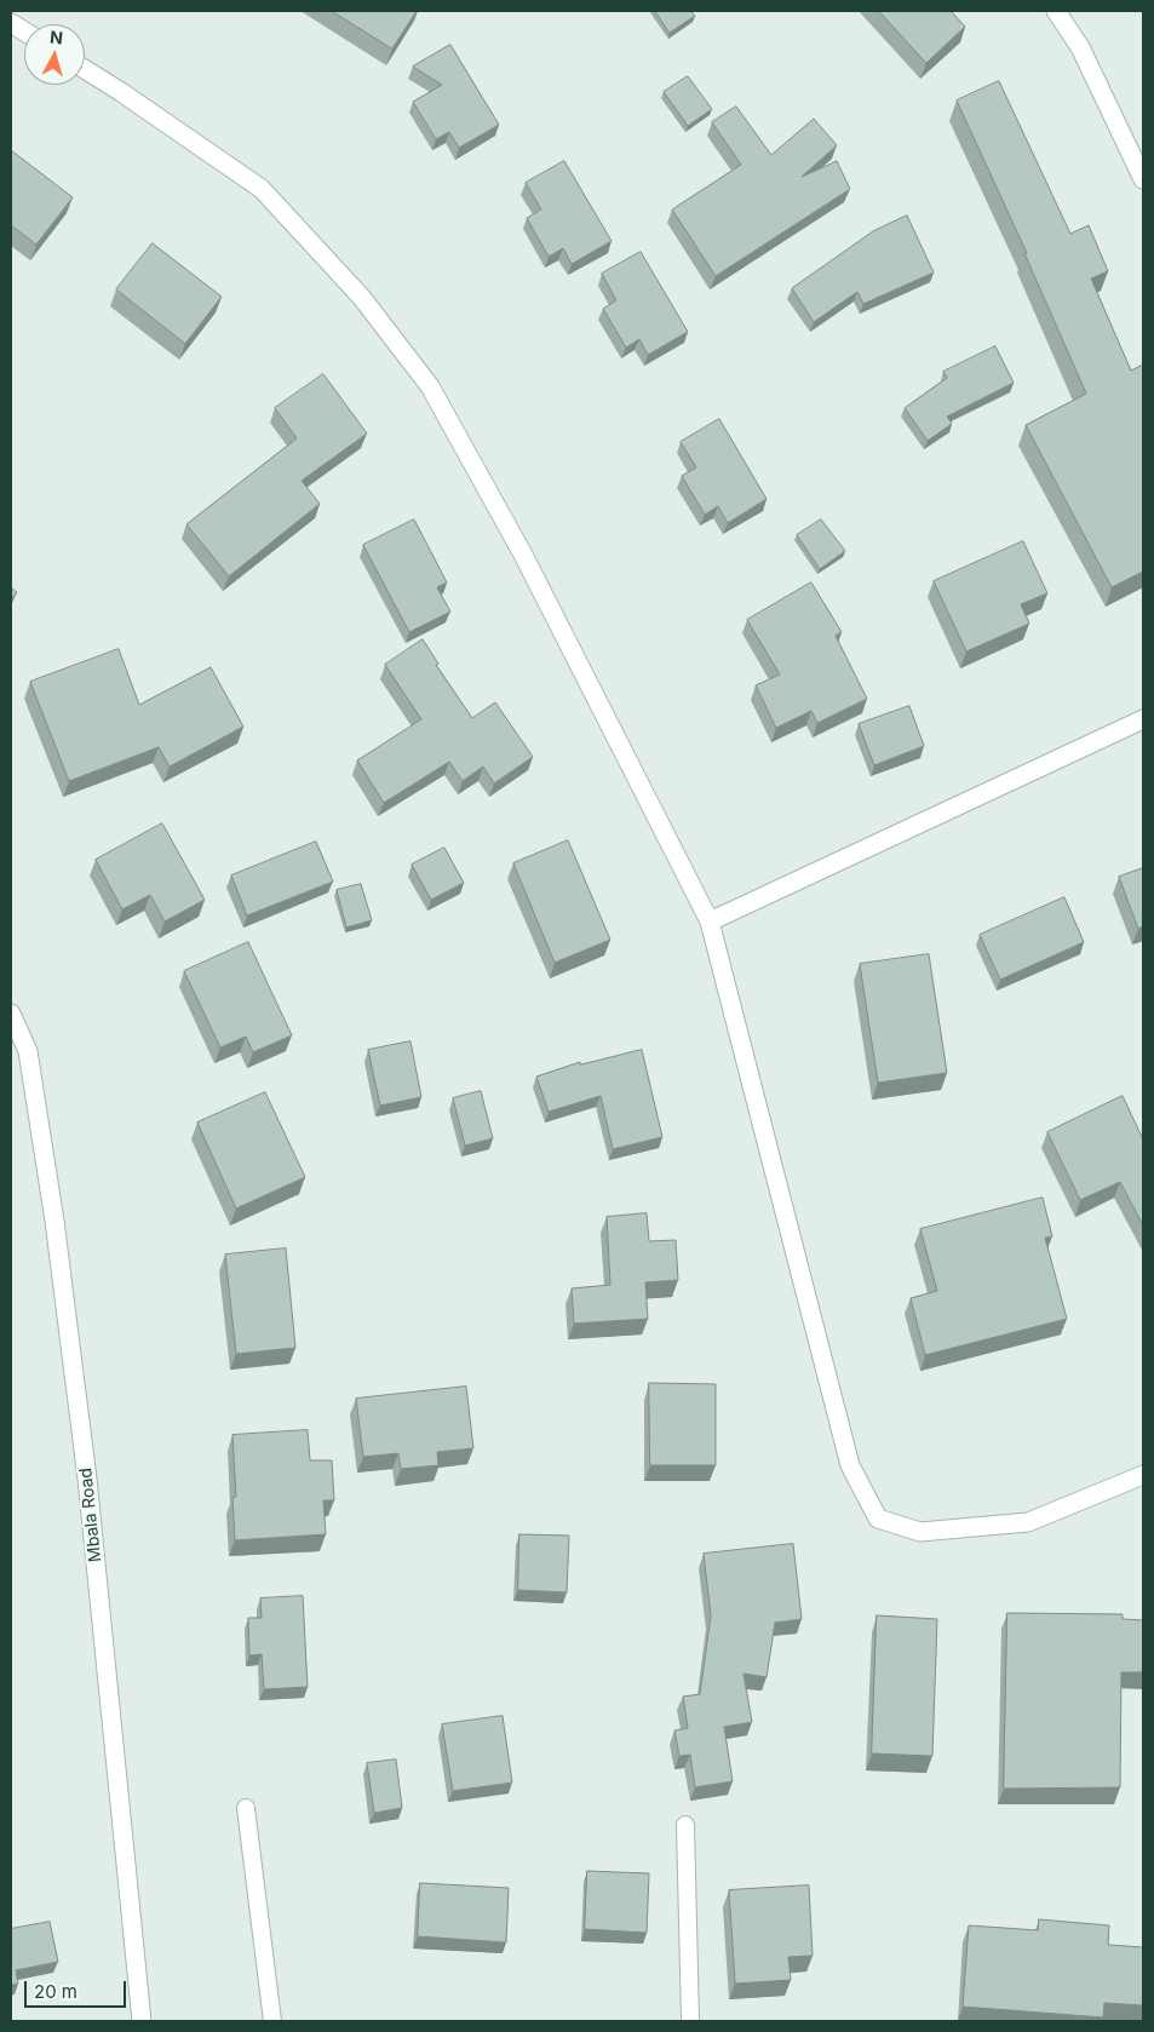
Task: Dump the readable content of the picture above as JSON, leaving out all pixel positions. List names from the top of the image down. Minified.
{"streets":{"street":["Mbala Road"]},"scale_bar":"20 m","north":"top"}
